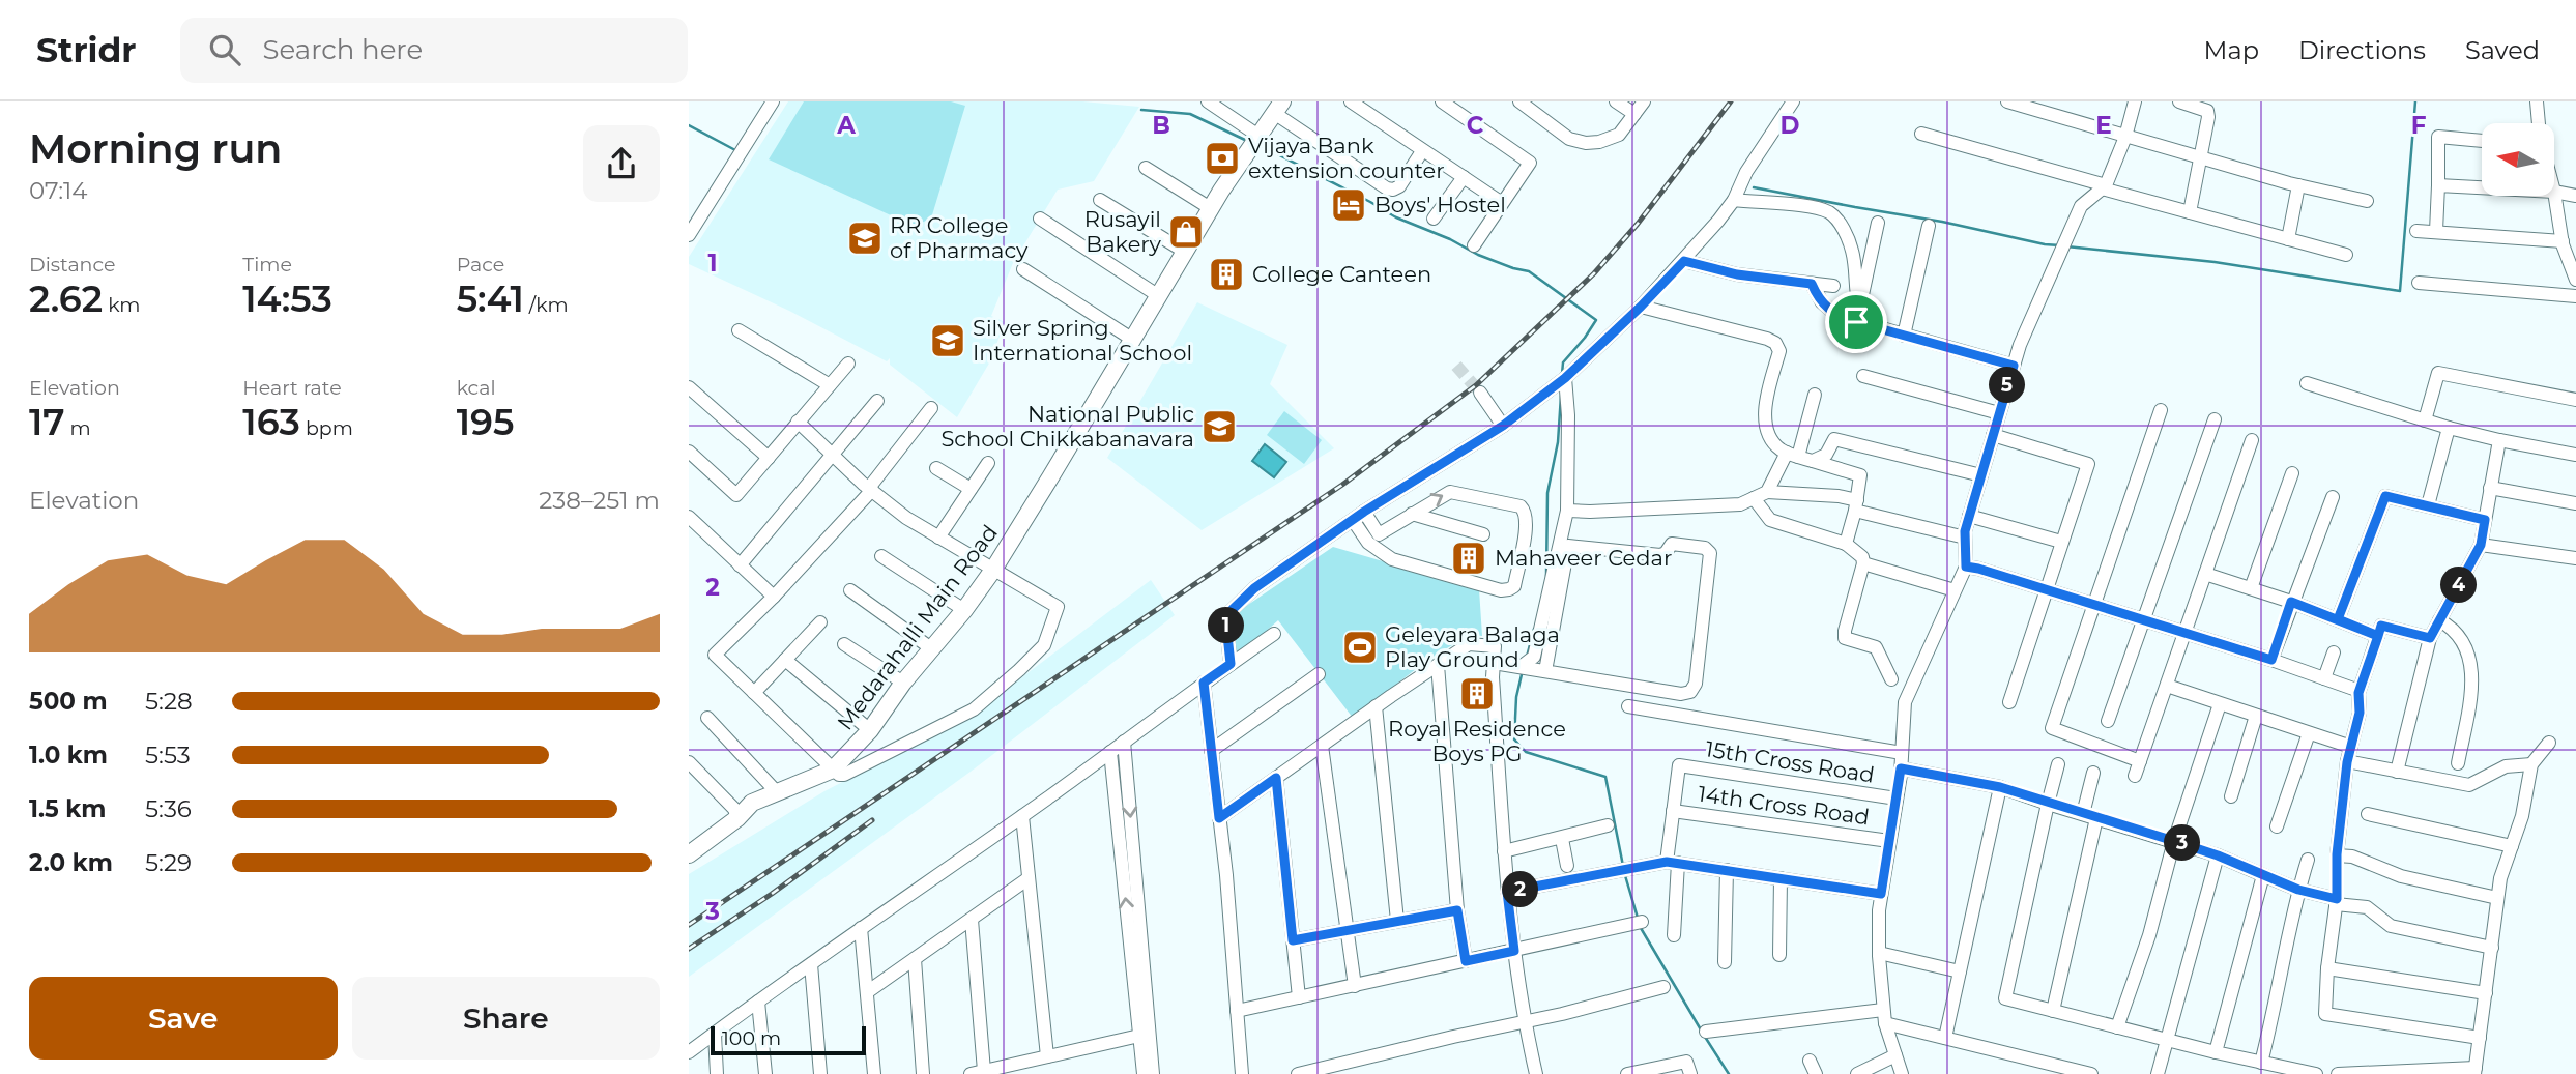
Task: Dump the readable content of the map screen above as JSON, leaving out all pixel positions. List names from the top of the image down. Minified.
{"streets":{"street":["Medarahalli Main Road","15th Cross Road","14th Cross Road"]},"crossings":[["15th Cross Road","14th Cross Road"]],"places":{"bank":["Vijaya Bank extension counter"],"hotel":["Boys' Hostel"],"shop":["Rusayil Bakery"],"school or university":["RR College of Pharmacy","Silver Spring International School","National Public School Chikkabanavara"],"building":["College Canteen","Mahaveer Cedar","Royal Residence Boys PG"],"sports":["Geleyara Balaga Play Ground"]},"scale_bar":"100 m","north":"left","page":{"header":"Stridr","search":"Search here","nav":["Map","Directions","Saved"],"heading":["Morning run","07:14"],"stats":[["Distance","2.62 km"],["Time","14:53"],["Pace","5:41 /km"],["Elevation","17 m"],["Heart rate","163 bpm"],["kcal","195"]],"pins":["5","4","1","3","2"],"chart":["Elevation","238–251 m"],"list":[{"name":"500 m","note":"5:28"},{"name":"1.0 km","note":"5:53"},{"name":"1.5 km","note":"5:36"},{"name":"2.0 km","note":"5:29"}],"buttons":["Save","Share"],"scale":"100 m"},"grid":{"columns":["A","B","C","D","E","F"],"rows":["1","2","3"]}}
